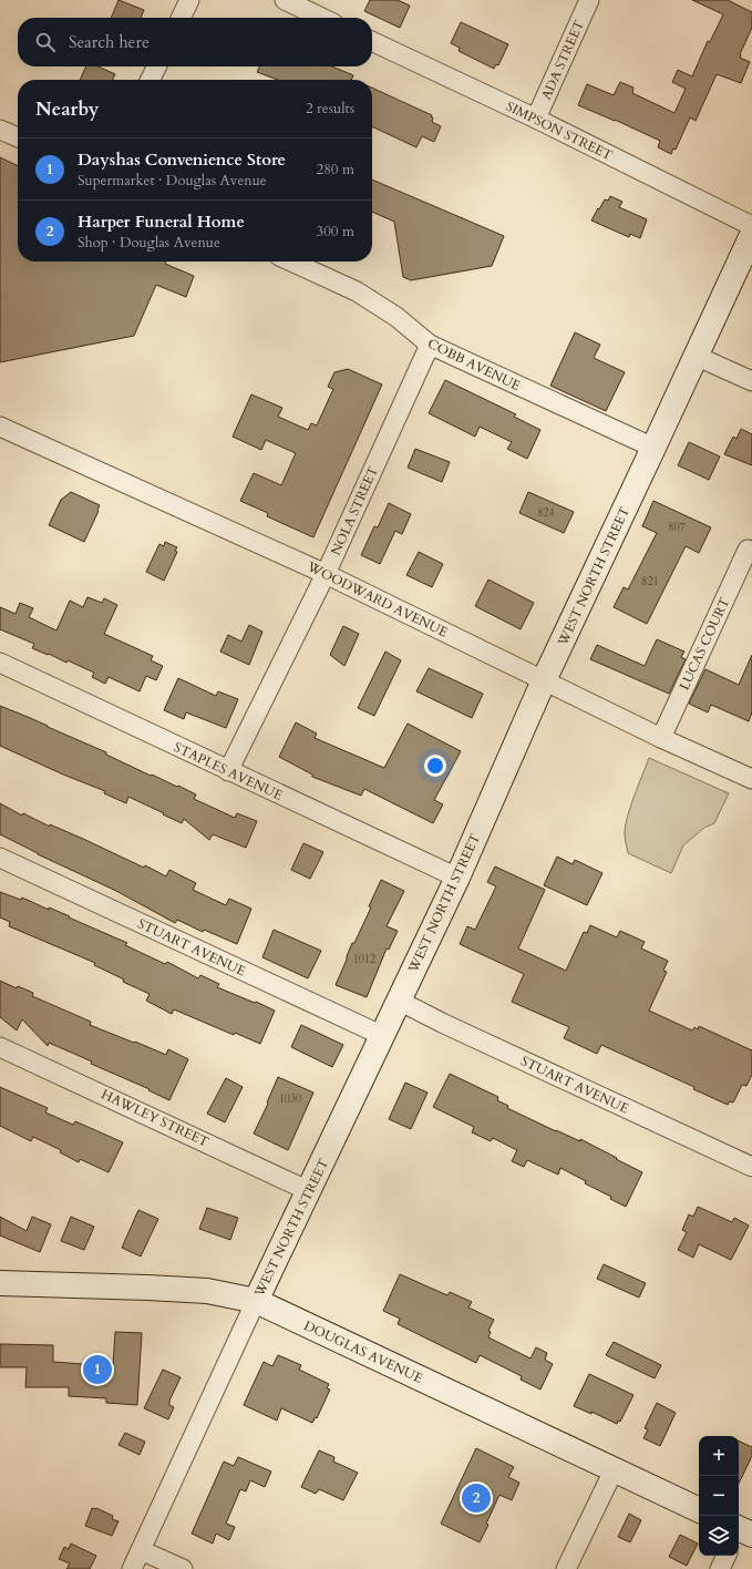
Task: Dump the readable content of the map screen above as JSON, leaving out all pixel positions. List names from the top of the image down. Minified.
{"streets":{"street":["ADA STREET","SIMPSON STREET","COBB AVENUE","NOLA STREET","WEST NORTH STREET","WOODWARD AVENUE","LUCAS COURT","STAPLES AVENUE","STUART AVENUE","HAWLEY STREET","DOUGLAS AVENUE"]},"crossings":[["ADA STREET","SIMPSON STREET"],["COBB AVENUE","NOLA STREET"],["COBB AVENUE","WEST NORTH STREET"],["NOLA STREET","WOODWARD AVENUE"],["NOLA STREET","STAPLES AVENUE"],["WEST NORTH STREET","WOODWARD AVENUE"],["WEST NORTH STREET","STAPLES AVENUE"],["WEST NORTH STREET","STUART AVENUE"],["WEST NORTH STREET","HAWLEY STREET"],["WEST NORTH STREET","DOUGLAS AVENUE"],["WOODWARD AVENUE","LUCAS COURT"]],"house_numbers":["824","807","821","1012","1030"],"page":{"search":"Search here","heading":["Nearby","2 results"],"list":[{"mark":"1","name":"Dayshas Convenience Store","note":"Supermarket · Douglas Avenue","value":"280 m"},{"mark":"2","name":"Harper Funeral Home","note":"Shop · Douglas Avenue","value":"300 m"}],"pins":["1","2"],"map_buttons":["+","−"]}}
